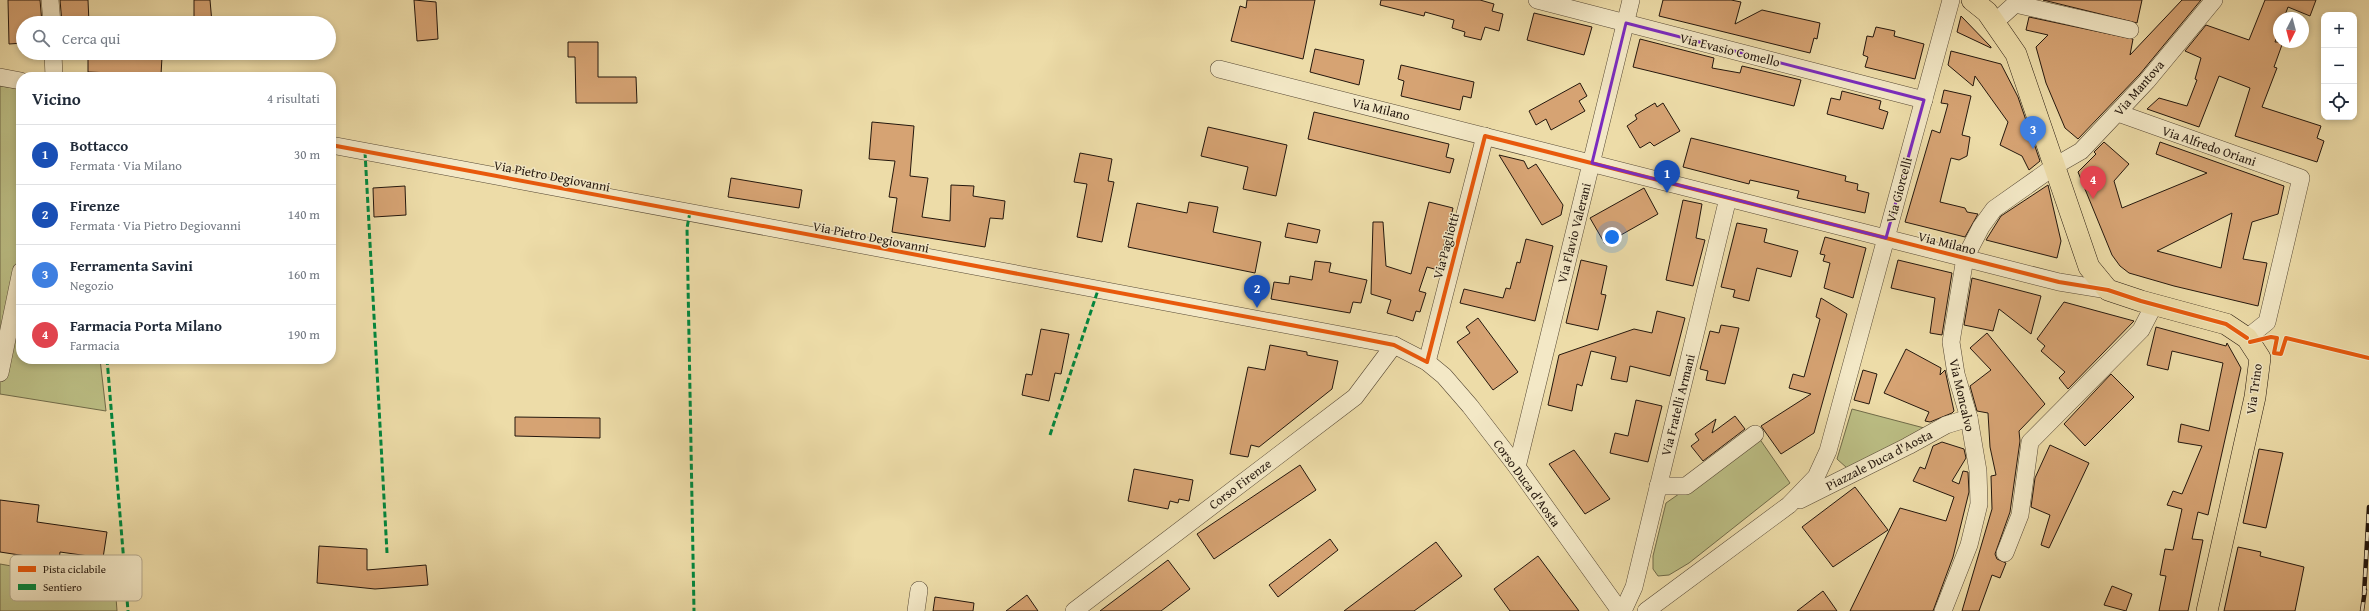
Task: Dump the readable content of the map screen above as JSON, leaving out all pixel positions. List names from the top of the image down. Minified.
{"streets":{"main road":["Via Milano","Via Trino"],"street":["Via Evasio Comello","Via Mantova","Via Alfredo Oriani","Via Pietro Degiovanni","Via Giorcelli","Via Flavio Valerani","Via Pagliotti","Via Moncalvo","Via Fratelli Armani","Piazzale Duca d'Aosta","Corso Duca d'Aosta","Corso Firenze"]},"crossings":[["Via Evasio Comello","Via Giorcelli"],["Via Evasio Comello","Via Flavio Valerani"],["Via Mantova","Via Alfredo Oriani"],["Via Mantova","Via Moncalvo"],["Via Milano","Via Alfredo Oriani"],["Via Milano","Via Giorcelli"],["Via Milano","Via Flavio Valerani"],["Via Milano","Via Pagliotti"],["Via Milano","Via Trino"],["Via Milano","Via Moncalvo"],["Via Milano","Via Fratelli Armani"],["Via Alfredo Oriani","Via Trino"],["Via Pietro Degiovanni","Via Pagliotti"],["Via Pietro Degiovanni","Corso Duca d'Aosta"],["Via Pietro Degiovanni","Corso Firenze"],["Via Giorcelli","Piazzale Duca d'Aosta"],["Via Flavio Valerani","Corso Duca d'Aosta"],["Via Pagliotti","Corso Duca d'Aosta"],["Via Moncalvo","Piazzale Duca d'Aosta"],["Via Fratelli Armani","Corso Duca d'Aosta"]],"legend":["Pista ciclabile","Sentiero"],"north":"bottom","page":{"map_buttons":["+","−"],"search":"Cerca qui","heading":["Vicino","4 risultati"],"pins":["3","1","4","2"],"list":[{"mark":"1","name":"Bottacco","note":"Fermata · Via Milano","value":"30 m"},{"mark":"2","name":"Firenze","note":"Fermata · Via Pietro Degiovanni","value":"140 m"},{"mark":"3","name":"Ferramenta Savini","note":"Negozio","value":"160 m"},{"mark":"4","name":"Farmacia Porta Milano","note":"Farmacia","value":"190 m"}]}}
